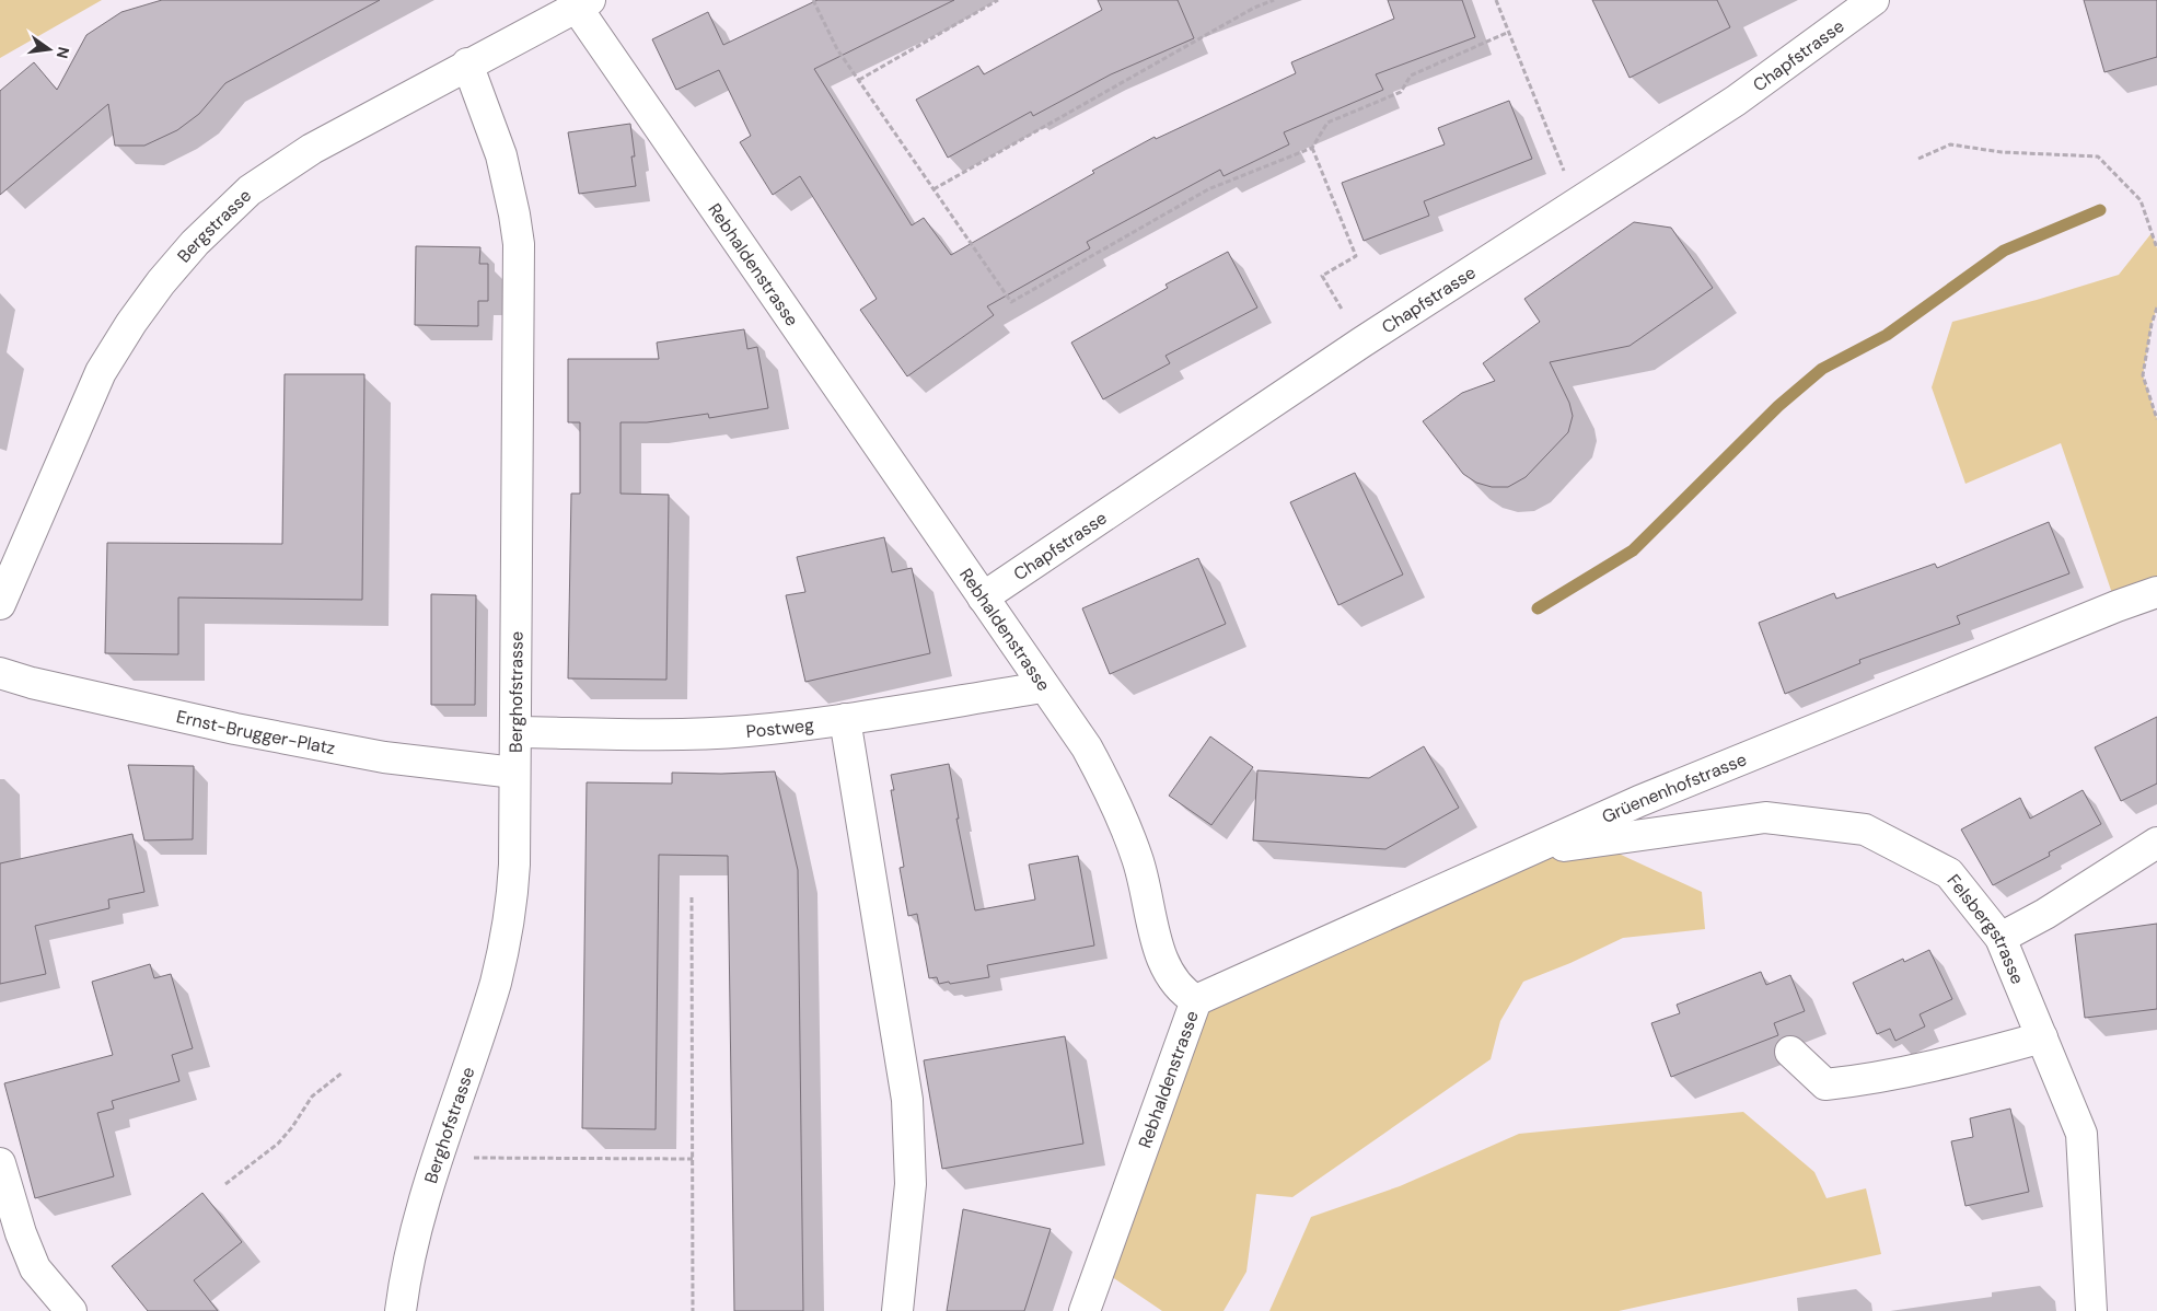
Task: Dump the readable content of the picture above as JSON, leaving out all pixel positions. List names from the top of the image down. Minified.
{"streets":{"street":["Chapfstrasse","Bergstrasse","Rebhaldenstrasse","Berghofstrasse","Postweg","Ernst-Brugger-Platz","Grüenenhofstrasse","Felsbergstrasse"]},"crossings":[["Chapfstrasse","Rebhaldenstrasse"],["Bergstrasse","Rebhaldenstrasse"],["Bergstrasse","Berghofstrasse"],["Rebhaldenstrasse","Postweg"],["Rebhaldenstrasse","Grüenenhofstrasse"],["Berghofstrasse","Postweg"],["Berghofstrasse","Ernst-Brugger-Platz"],["Grüenenhofstrasse","Felsbergstrasse"]],"north":"right"}
